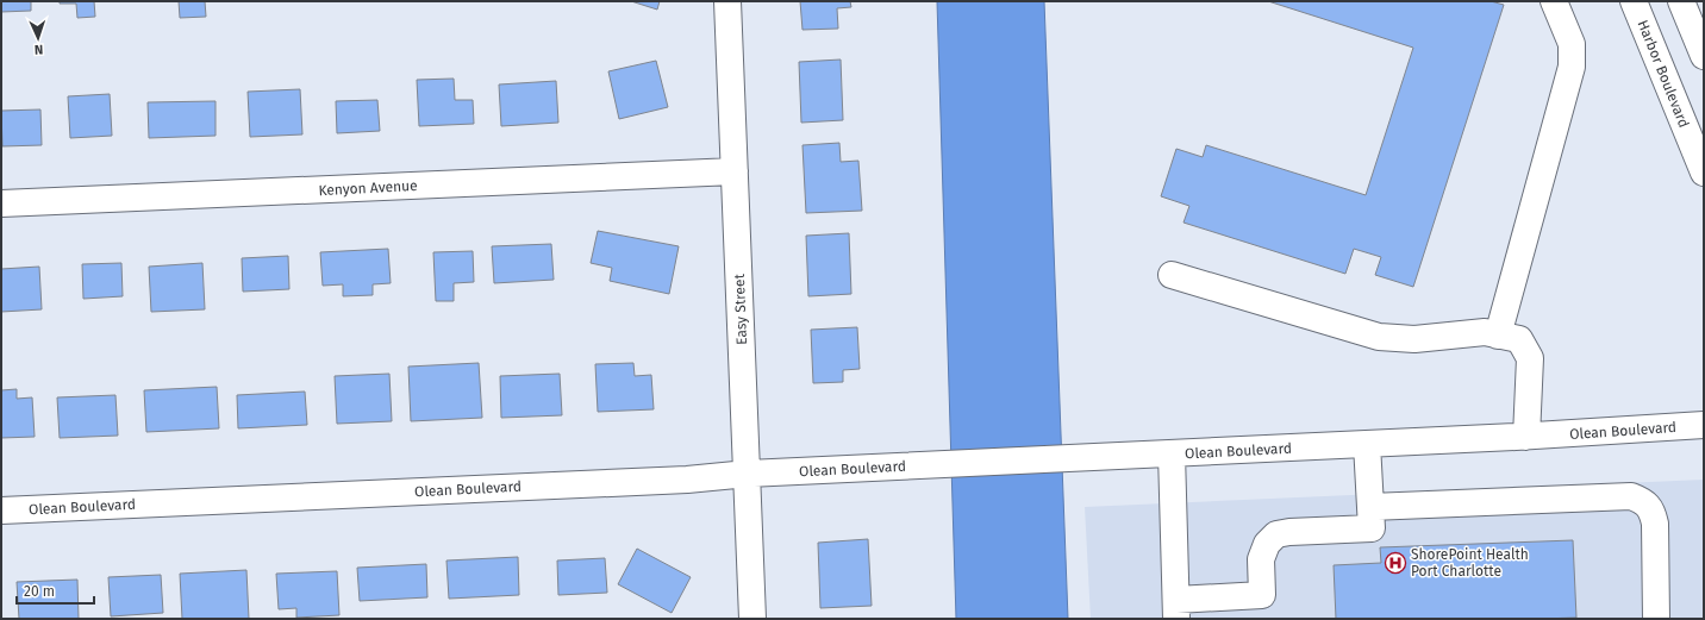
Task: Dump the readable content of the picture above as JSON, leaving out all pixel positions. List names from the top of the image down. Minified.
{"streets":{"street":["Harbor Boulevard","Kenyon Avenue","Easy Street","Olean Boulevard"]},"crossings":[["Kenyon Avenue","Easy Street"],["Easy Street","Olean Boulevard"]],"places":{"hospital":["ShorePoint Health Port Charlotte"]},"scale_bar":"20 m","north":"bottom"}
